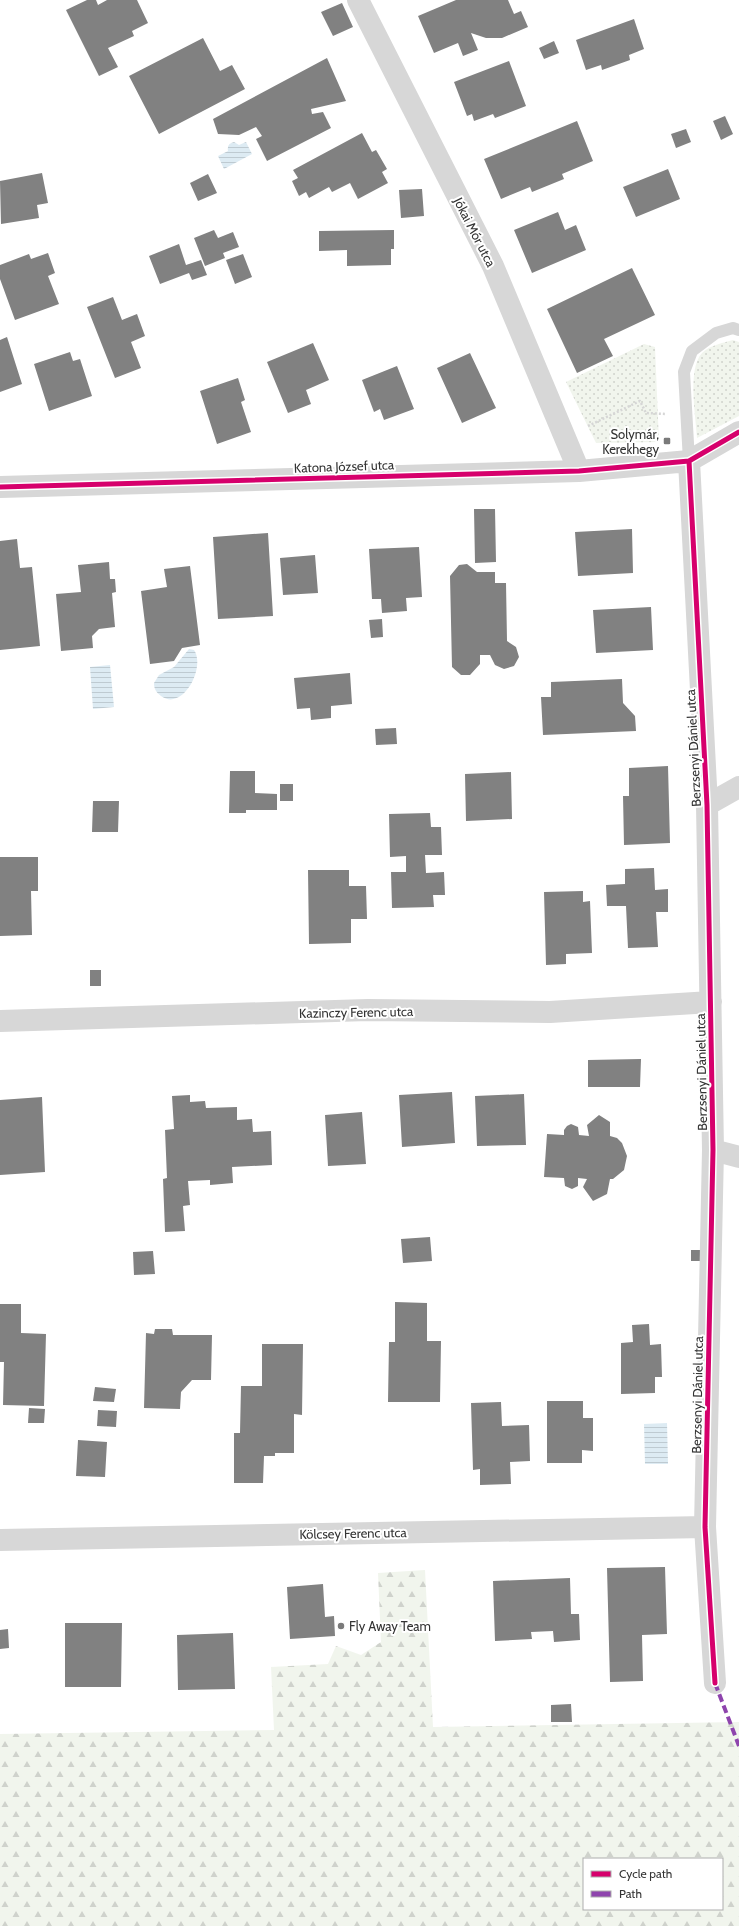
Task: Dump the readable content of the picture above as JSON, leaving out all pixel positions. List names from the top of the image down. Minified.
{"streets":{"street":["Jókai Mór utca","Katona József utca","Berzsenyi Dániel utca","Kazinczy Ferenc utca","Kölcsey Ferenc utca"]},"crossings":[["Jókai Mór utca","Katona József utca"],["Katona József utca","Berzsenyi Dániel utca"],["Berzsenyi Dániel utca","Kazinczy Ferenc utca"],["Berzsenyi Dániel utca","Kölcsey Ferenc utca"]],"places":{"transit":["Solymár, Kerekhegy"],"other":["Fly Away Team"]},"legend":["Cycle path","Path"]}
